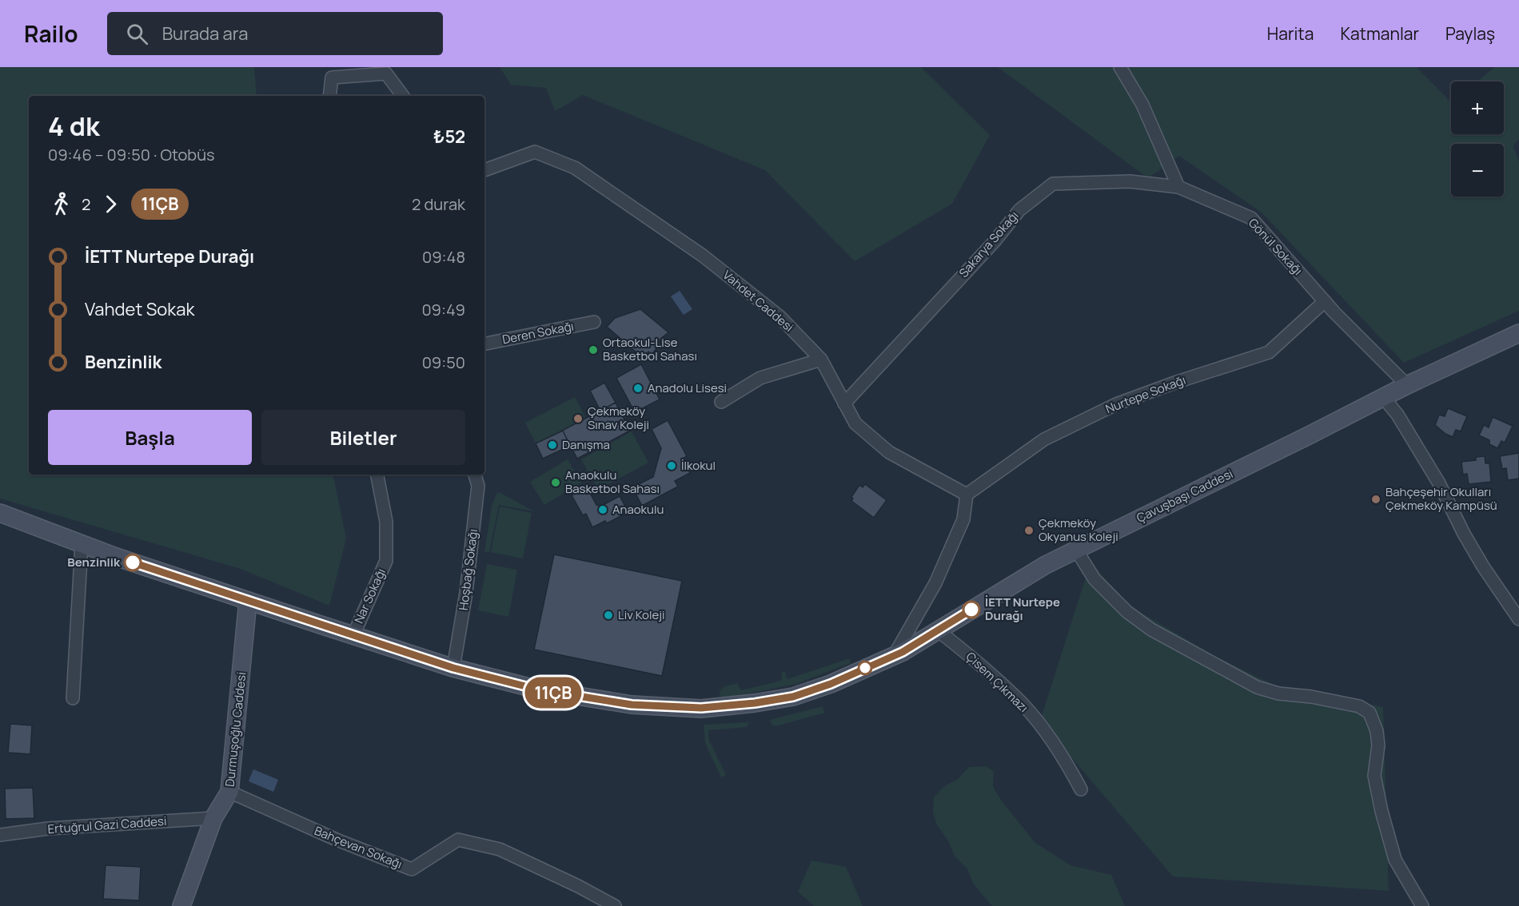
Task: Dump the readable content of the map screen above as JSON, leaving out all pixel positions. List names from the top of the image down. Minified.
{"streets":{"main road":["Çavuşbaşı Caddesi","Durmuşoğlu Caddesi"],"street":["Sakarya Sokağı","Gönül Sokağı","Vahdet Caddesi","Deren Sokağı","Nurtepe Sokağı","Hoşbağ Sokağı","Nar Sokağı","Çisem Çıkmazı","Ertuğrul Gazi Caddesi","Bahçevan Sokağı"]},"crossings":[["Sakarya Sokağı","Gönül Sokağı"],["Sakarya Sokağı","Vahdet Caddesi"],["Gönül Sokağı","Nurtepe Sokağı"],["Gönül Sokağı","Çavuşbaşı Caddesi"],["Vahdet Caddesi","Nurtepe Sokağı"],["Çavuşbaşı Caddesi","Hoşbağ Sokağı"],["Çavuşbaşı Caddesi","Nar Sokağı"],["Çavuşbaşı Caddesi","Çisem Çıkmazı"],["Çavuşbaşı Caddesi","Durmuşoğlu Caddesi"],["Durmuşoğlu Caddesi","Ertuğrul Gazi Caddesi"],["Durmuşoğlu Caddesi","Bahçevan Sokağı"]],"places":["Ortaokul-Lise Basketbol Sahası","Anadolu Lisesi","Çekmeköy Sınav Koleji","Danışma","İlkokul","Anaokulu Basketbol Sahası","Bahçeşehir Okulları Çekmeköy Kampüsü","Anaokulu","Çekmeköy Okyanus Koleji","Benzinlik","İETT Nurtepe Durağı","Liv Koleji"],"lines":["bus line 11ÇB"],"page":{"header":"Railo","search":"Burada ara","nav":["Harita","Katmanlar","Paylaş"],"on_map":"11ÇB","map_buttons":["+","−"],"heading":["4 dk","09:46 – 09:50 · Otobüs","₺52"],"legs":["2","11ÇB","2 durak"],"list":[{"name":"İETT Nurtepe Durağı","value":"09:48"},{"name":"Vahdet Sokak","value":"09:49"},{"name":"Benzinlik","value":"09:50"}],"buttons":["Başla","Biletler"]}}
